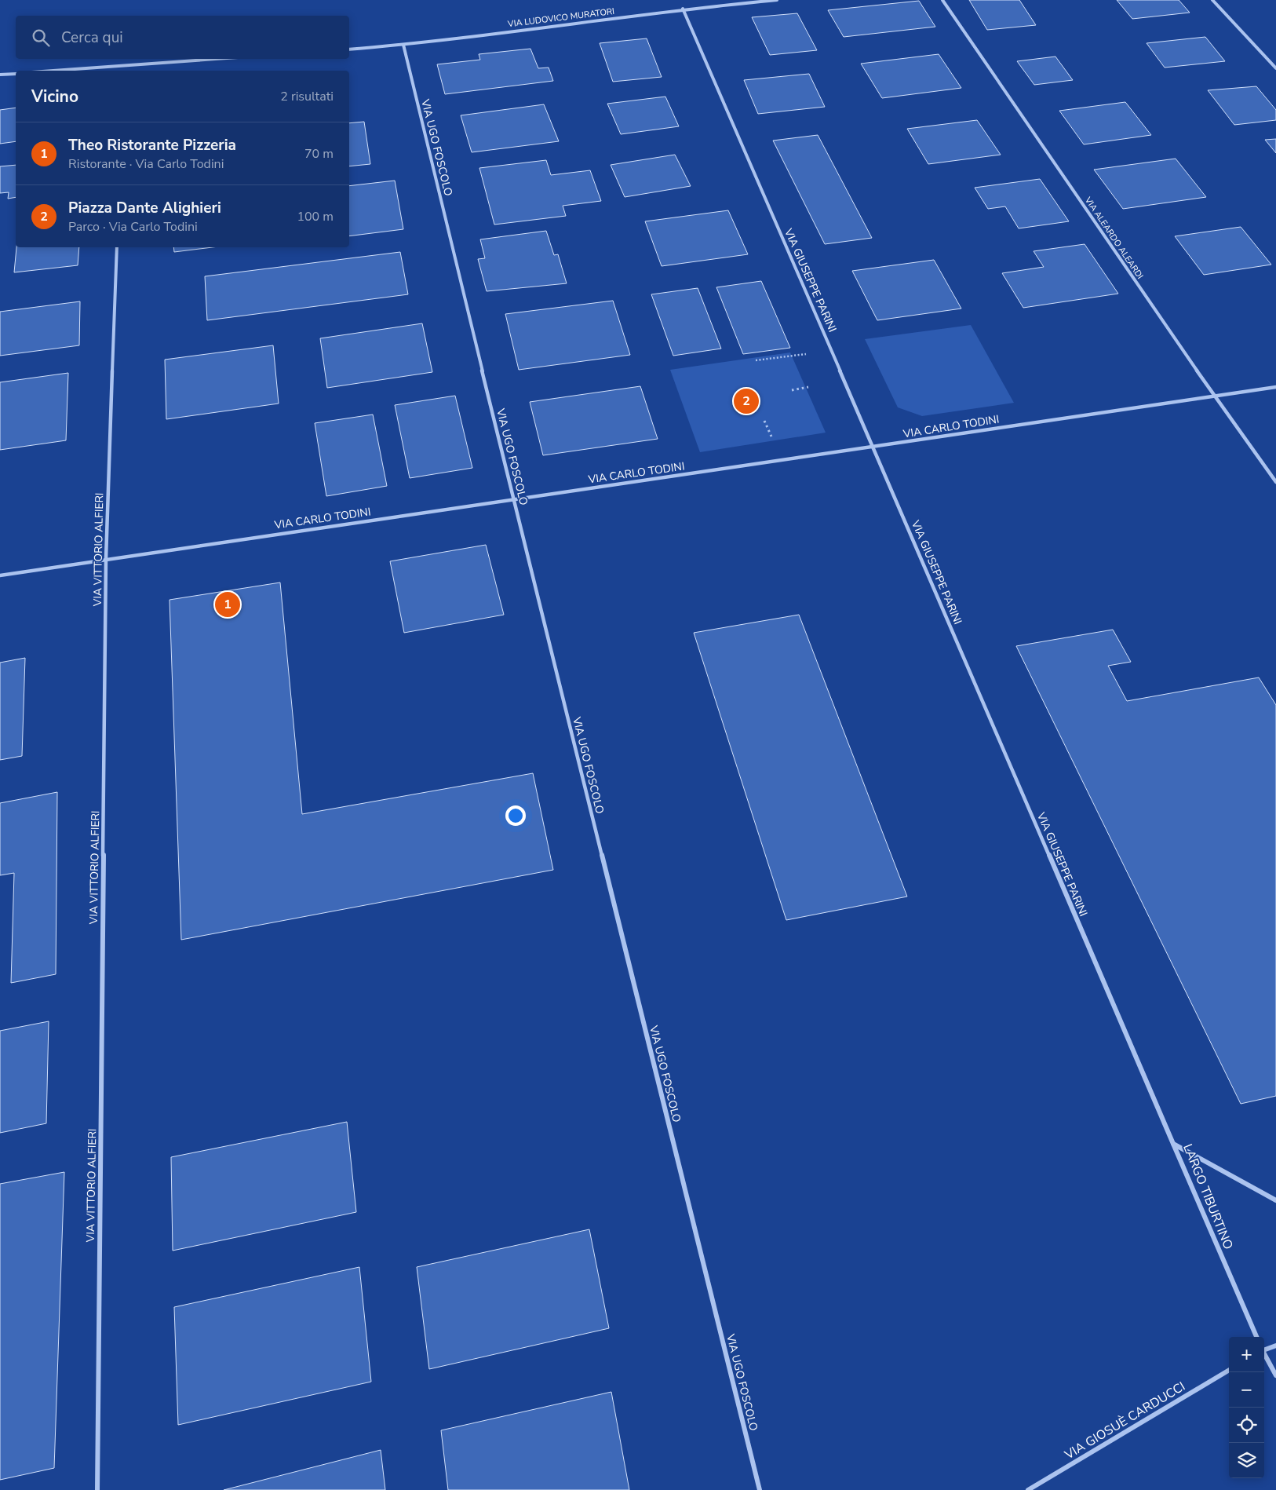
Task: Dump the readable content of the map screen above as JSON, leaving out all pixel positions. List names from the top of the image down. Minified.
{"streets":{"street":["VIA LUDOVICO MURATORI","VIA UGO FOSCOLO","VIA ALEARDO ALEARDI","VIA GIUSEPPE PARINI","VIA CARLO TODINI","VIA VITTORIO ALFIERI","LARGO TIBURTINO","VIA GIOSUÈ CARDUCCI"]},"crossings":[["VIA LUDOVICO MURATORI","VIA UGO FOSCOLO"],["VIA LUDOVICO MURATORI","VIA GIUSEPPE PARINI"],["VIA UGO FOSCOLO","VIA CARLO TODINI"],["VIA ALEARDO ALEARDI","VIA CARLO TODINI"],["VIA GIUSEPPE PARINI","VIA CARLO TODINI"],["VIA GIUSEPPE PARINI","LARGO TIBURTINO"],["VIA CARLO TODINI","VIA VITTORIO ALFIERI"]],"page":{"search":"Cerca qui","heading":["Vicino","2 risultati"],"list":[{"mark":"1","name":"Theo Ristorante Pizzeria","note":"Ristorante · Via Carlo Todini","value":"70 m"},{"mark":"2","name":"Piazza Dante Alighieri","note":"Parco · Via Carlo Todini","value":"100 m"}],"pins":["2","1"],"map_buttons":["+","−"]}}
